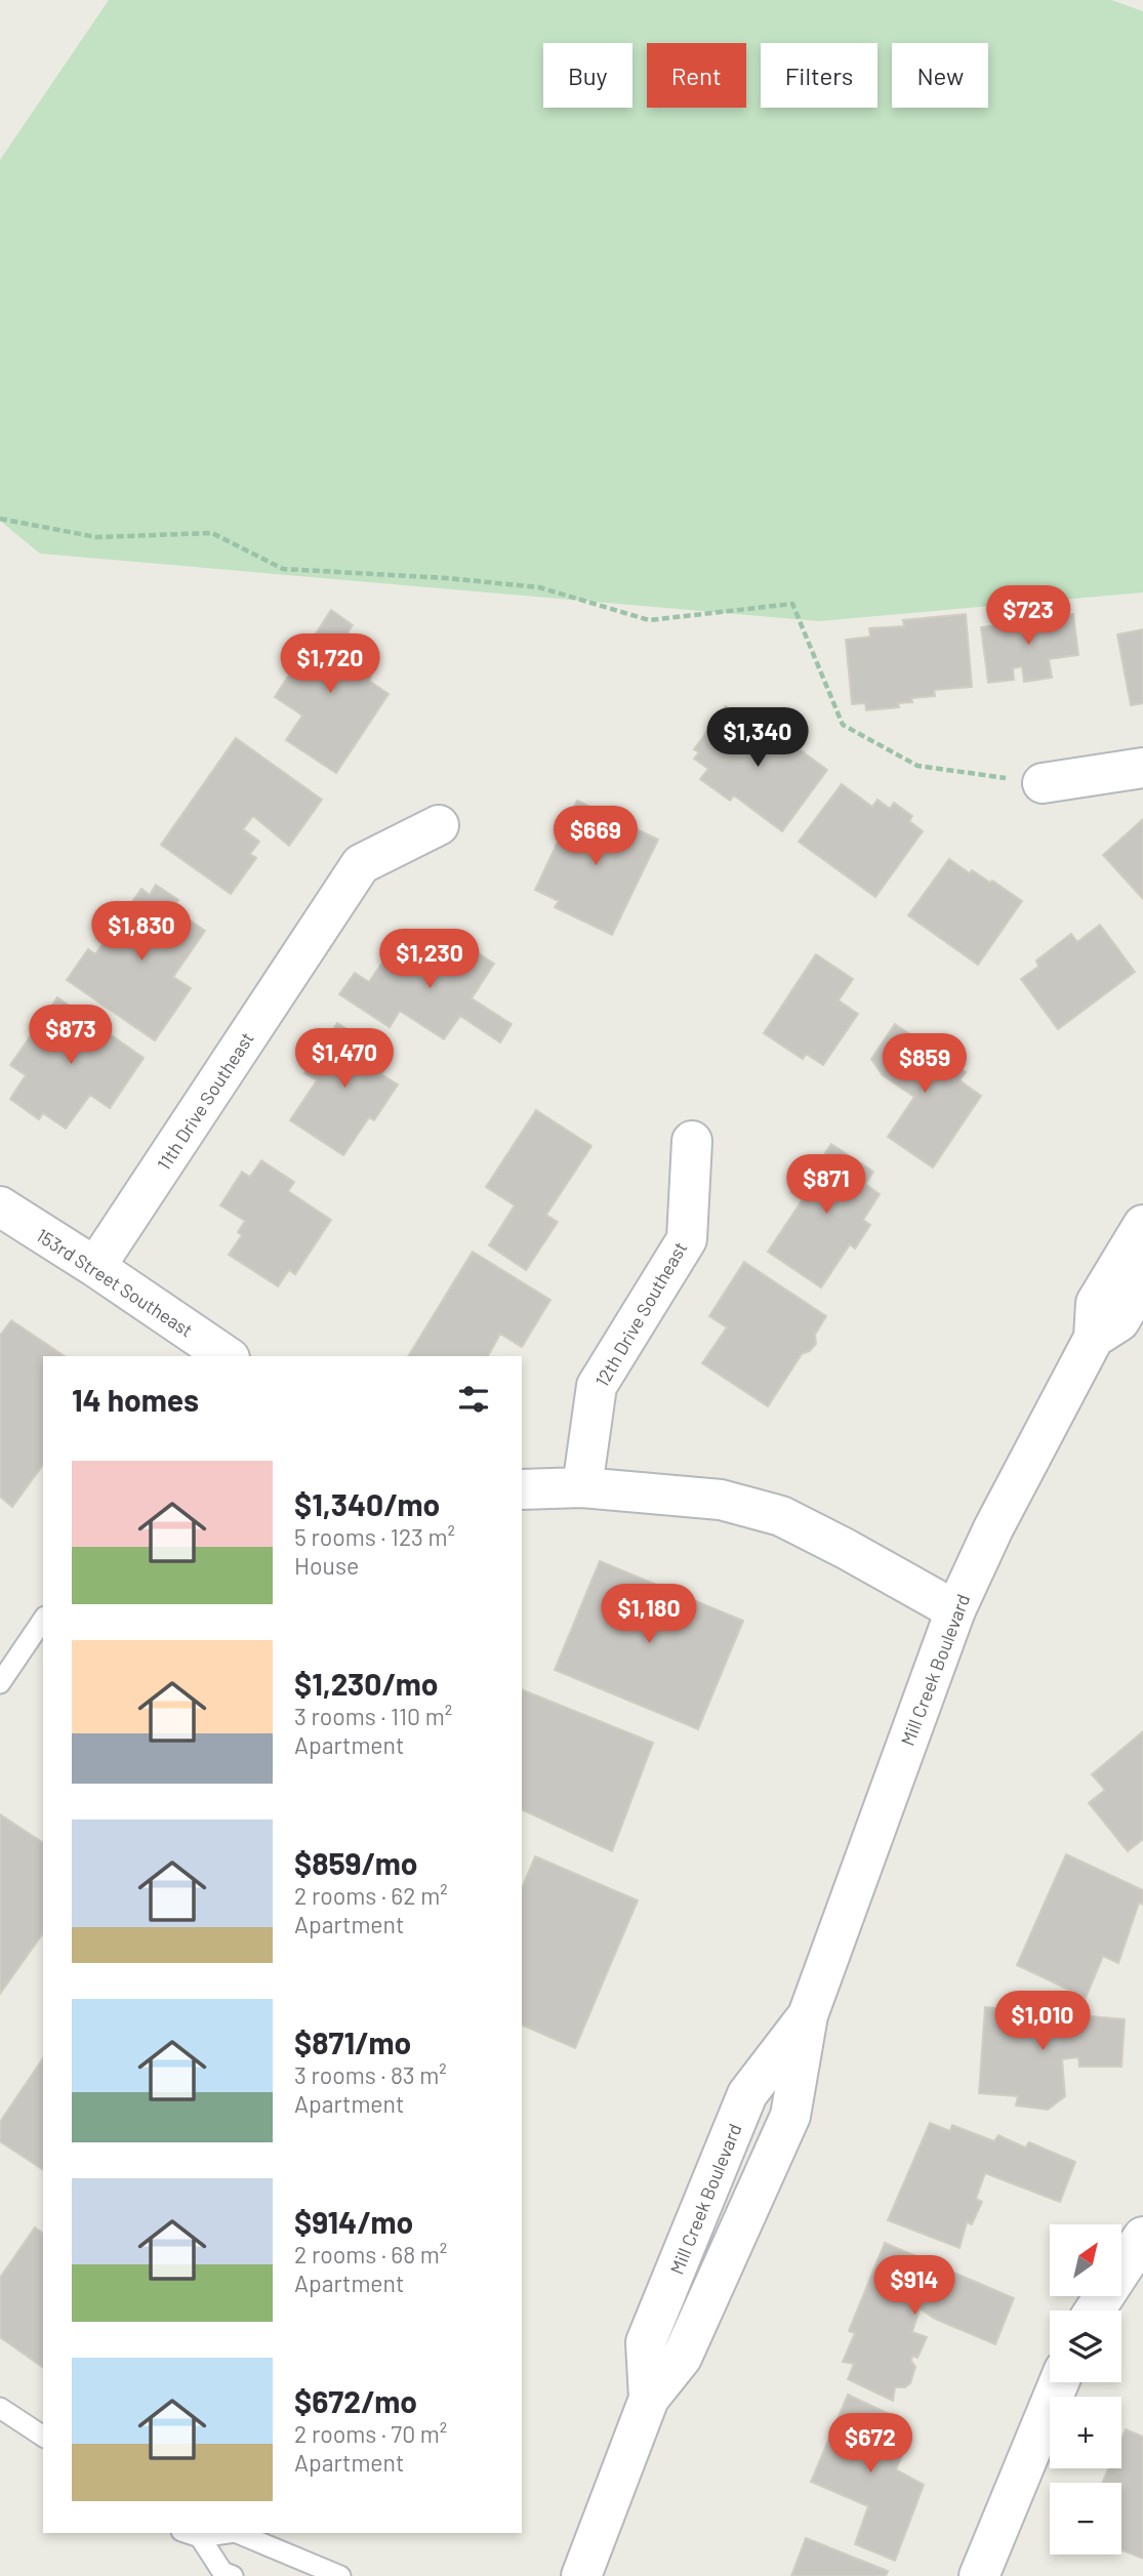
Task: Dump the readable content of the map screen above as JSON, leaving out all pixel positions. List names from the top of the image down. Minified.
{"streets":{"street":["11th Drive Southeast","153rd Street Southeast","12th Drive Southeast","Mill Creek Boulevard"]},"crossings":[["11th Drive Southeast","153rd Street Southeast"]],"north":"top right","page":{"chip":["Buy","Rent","Filters","New"],"price":["$723","$1,720","$1,340","$669","$1,830","$1,230","$873","$1,470","$859","$871","$1,180","$1,010","$914","$672"],"heading":"14 homes","list":[{"name":"$1,340/mo","note":"5 rooms · 123 m² · House"},{"name":"$1,230/mo","note":"3 rooms · 110 m² · Apartment"},{"name":"$859/mo","note":"2 rooms · 62 m² · Apartment"},{"name":"$871/mo","note":"3 rooms · 83 m² · Apartment"},{"name":"$914/mo","note":"2 rooms · 68 m² · Apartment"},{"name":"$672/mo","note":"2 rooms · 70 m² · Apartment"}],"map_buttons":["+","−"]}}
